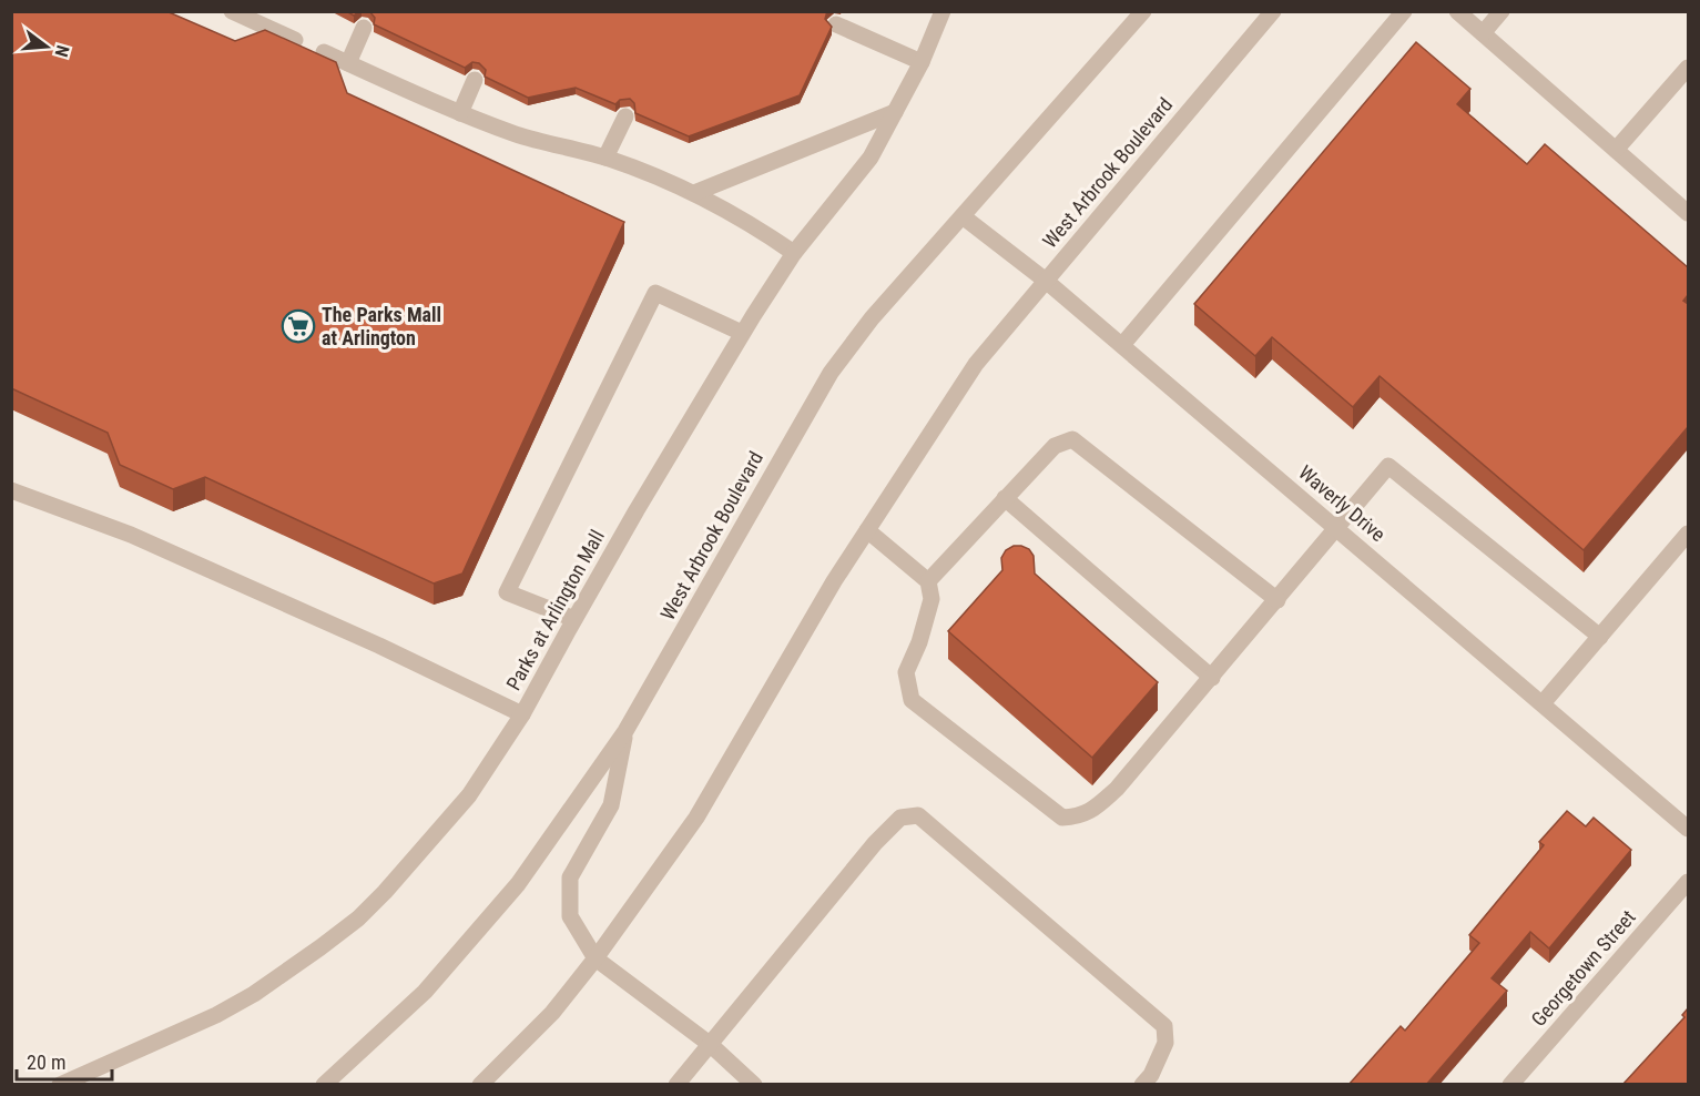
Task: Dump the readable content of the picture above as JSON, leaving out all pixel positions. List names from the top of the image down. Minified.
{"streets":{"street":["West Arbrook Boulevard","Waverly Drive","Parks at Arlington Mall","Georgetown Street"]},"crossings":[["West Arbrook Boulevard","Waverly Drive"]],"places":{"supermarket":["The Parks Mall at Arlington"]},"scale_bar":"20 m","north":"right"}
